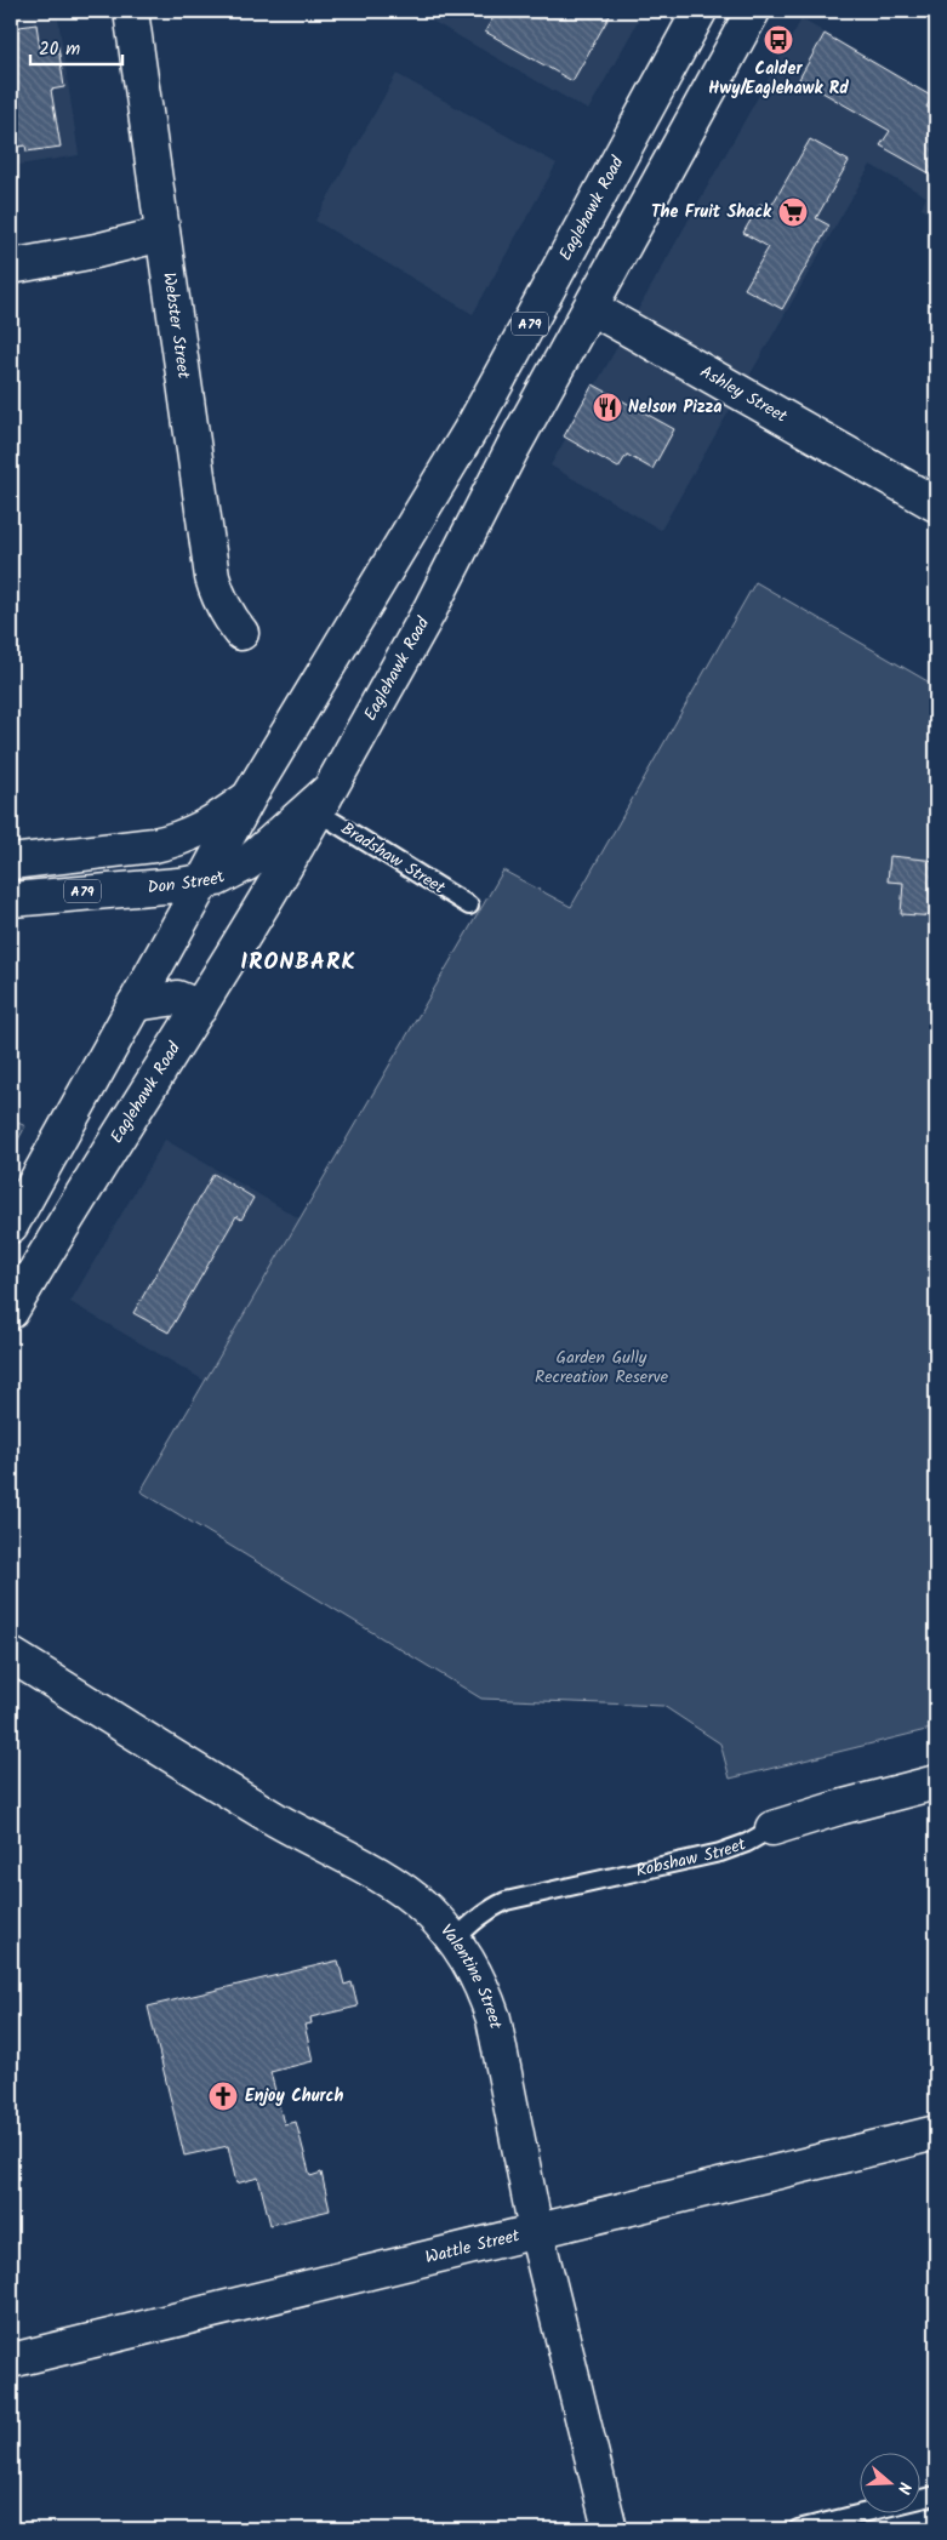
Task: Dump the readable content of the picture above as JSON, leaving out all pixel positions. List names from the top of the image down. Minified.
{"streets":{"main road":["Eaglehawk Road","A79","Webster Street","Ashley Street","Don Street","Robshaw Street","Valentine Street","Wattle Street"],"lane":["Bradshaw Street"]},"crossings":[["Eaglehawk Road","A79"],["Eaglehawk Road","Ashley Street"],["Eaglehawk Road","Bradshaw Street"],["Eaglehawk Road","Don Street"],["Bradshaw Street","Don Street"],["Robshaw Street","Valentine Street"],["Valentine Street","Wattle Street"]],"districts":["IRONBARK"],"parks":["Garden Gully Recreation Reserve"],"places":{"bus stop":["Calder Hwy/Eaglehawk Rd"],"supermarket":["The Fruit Shack"],"restaurant":["Nelson Pizza"],"church":["Enjoy Church"]},"scale_bar":"20 m","north":"right"}
